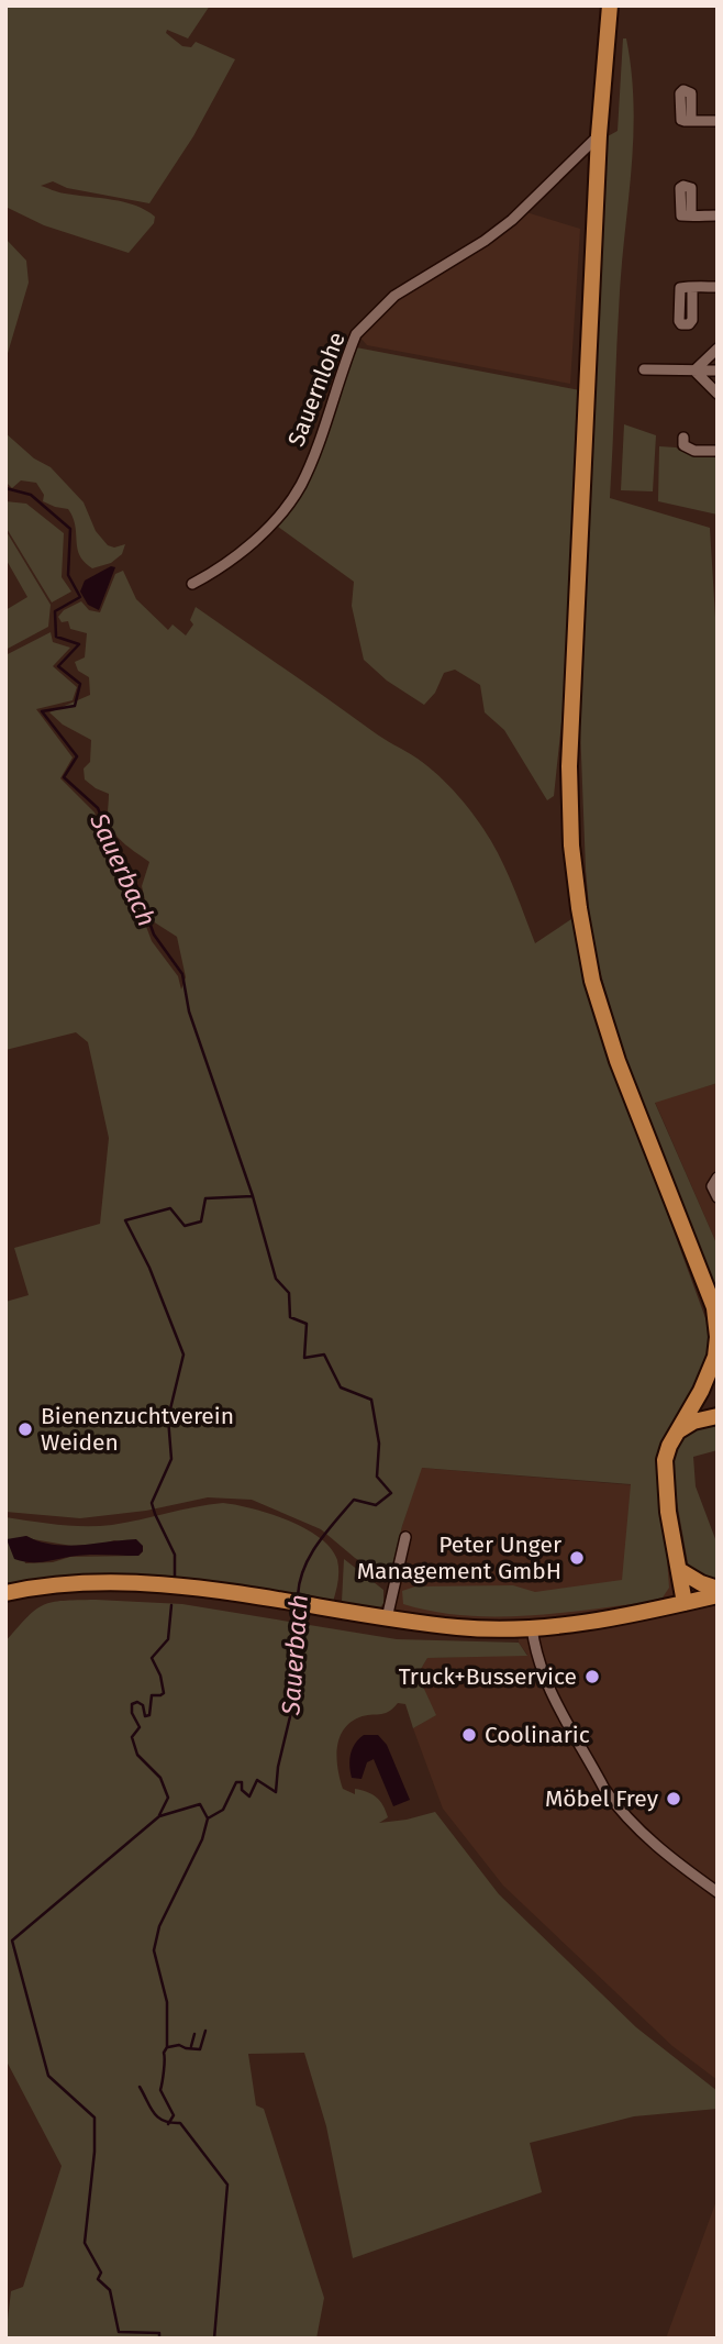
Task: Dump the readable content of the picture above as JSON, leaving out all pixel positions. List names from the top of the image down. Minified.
{"streets":{"street":["Sauernlohe"]},"water":["Sauerbach"],"places":["Bienenzuchtverein Weiden","Peter Unger Management GmbH","Truck+Busservice","Coolinaric","Möbel Frey"]}
